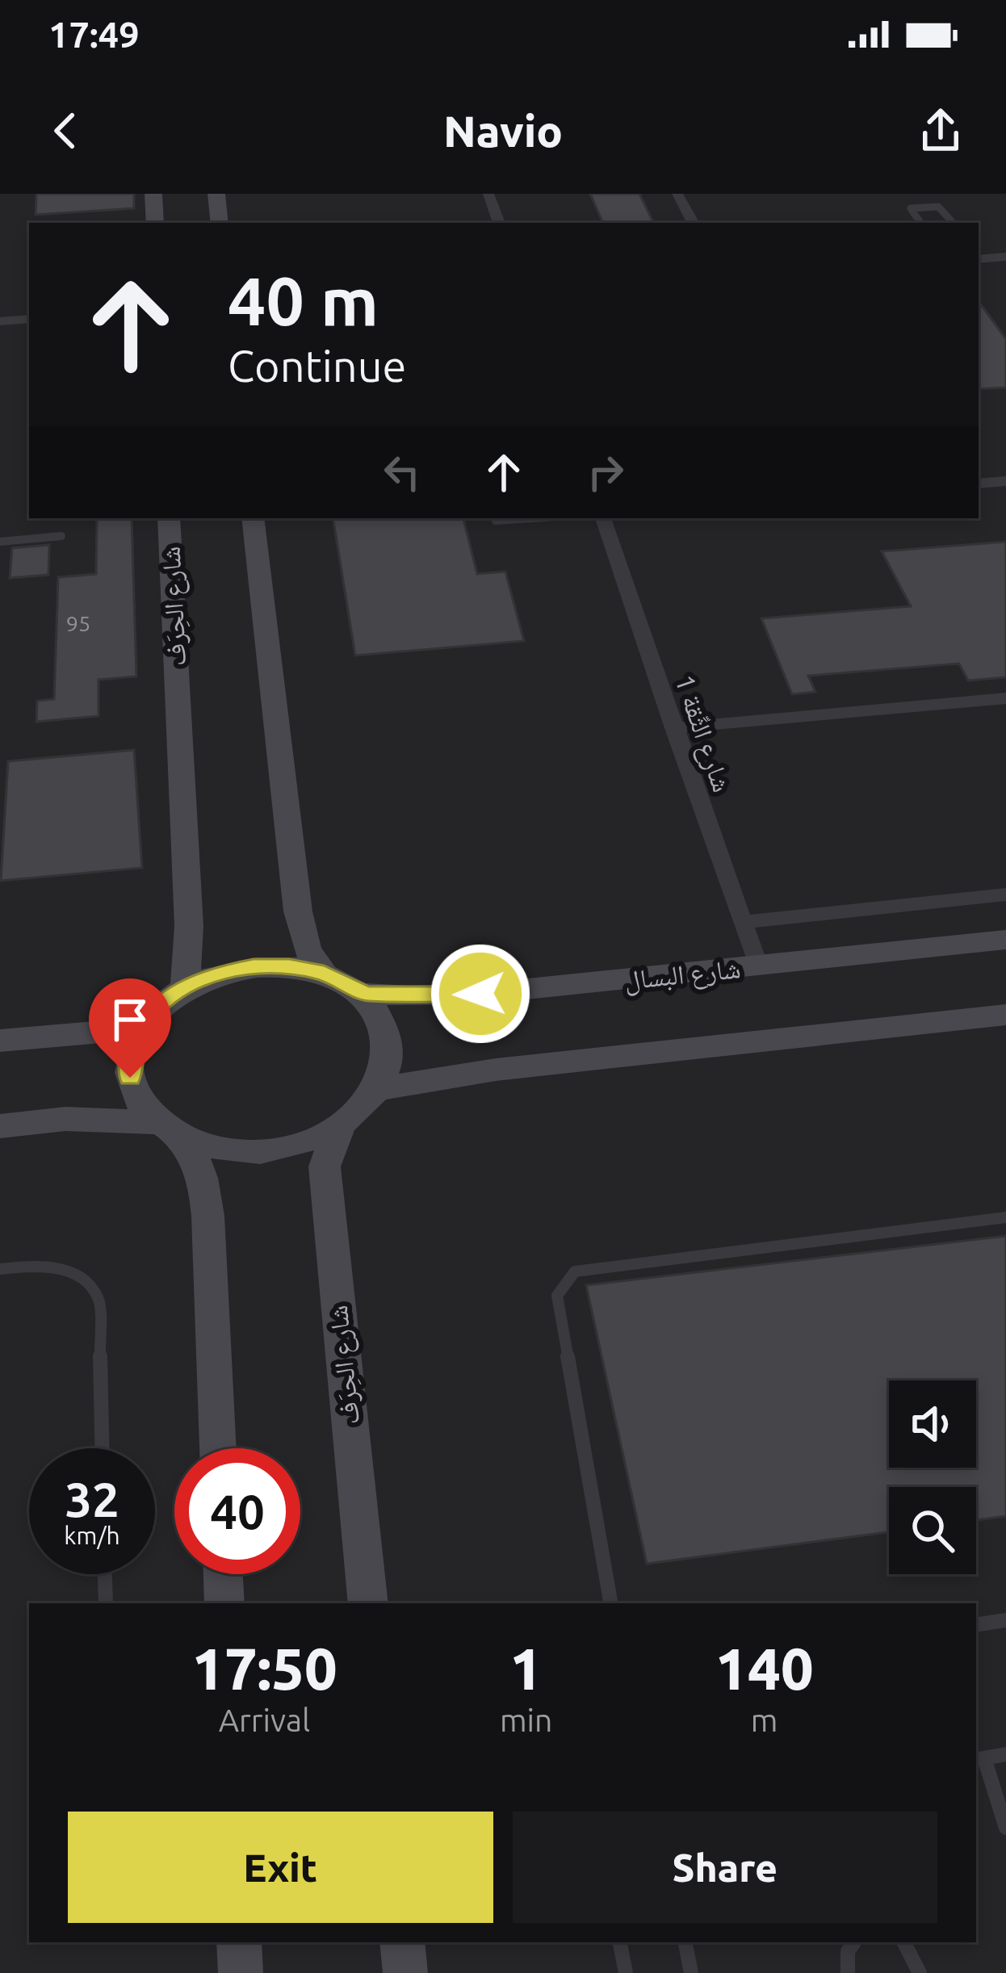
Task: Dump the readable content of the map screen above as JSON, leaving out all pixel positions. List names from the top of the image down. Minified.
{"streets":{"street":["شارع الحِرَف","شارع الثِّقة 1","شارع البسال"]},"crossings":[["شارع الحِرَف","شارع البسال"],["شارع الثِّقة 1","شارع البسال"]],"house_numbers":["95"],"page":{"status":"17:49","header":"Navio","turn":["40 m","Continue"],"speed":"32 km/h","limit":"40","eta":["17:50","Arrival","1","min","140","m"],"buttons":["Exit","Share"]}}
